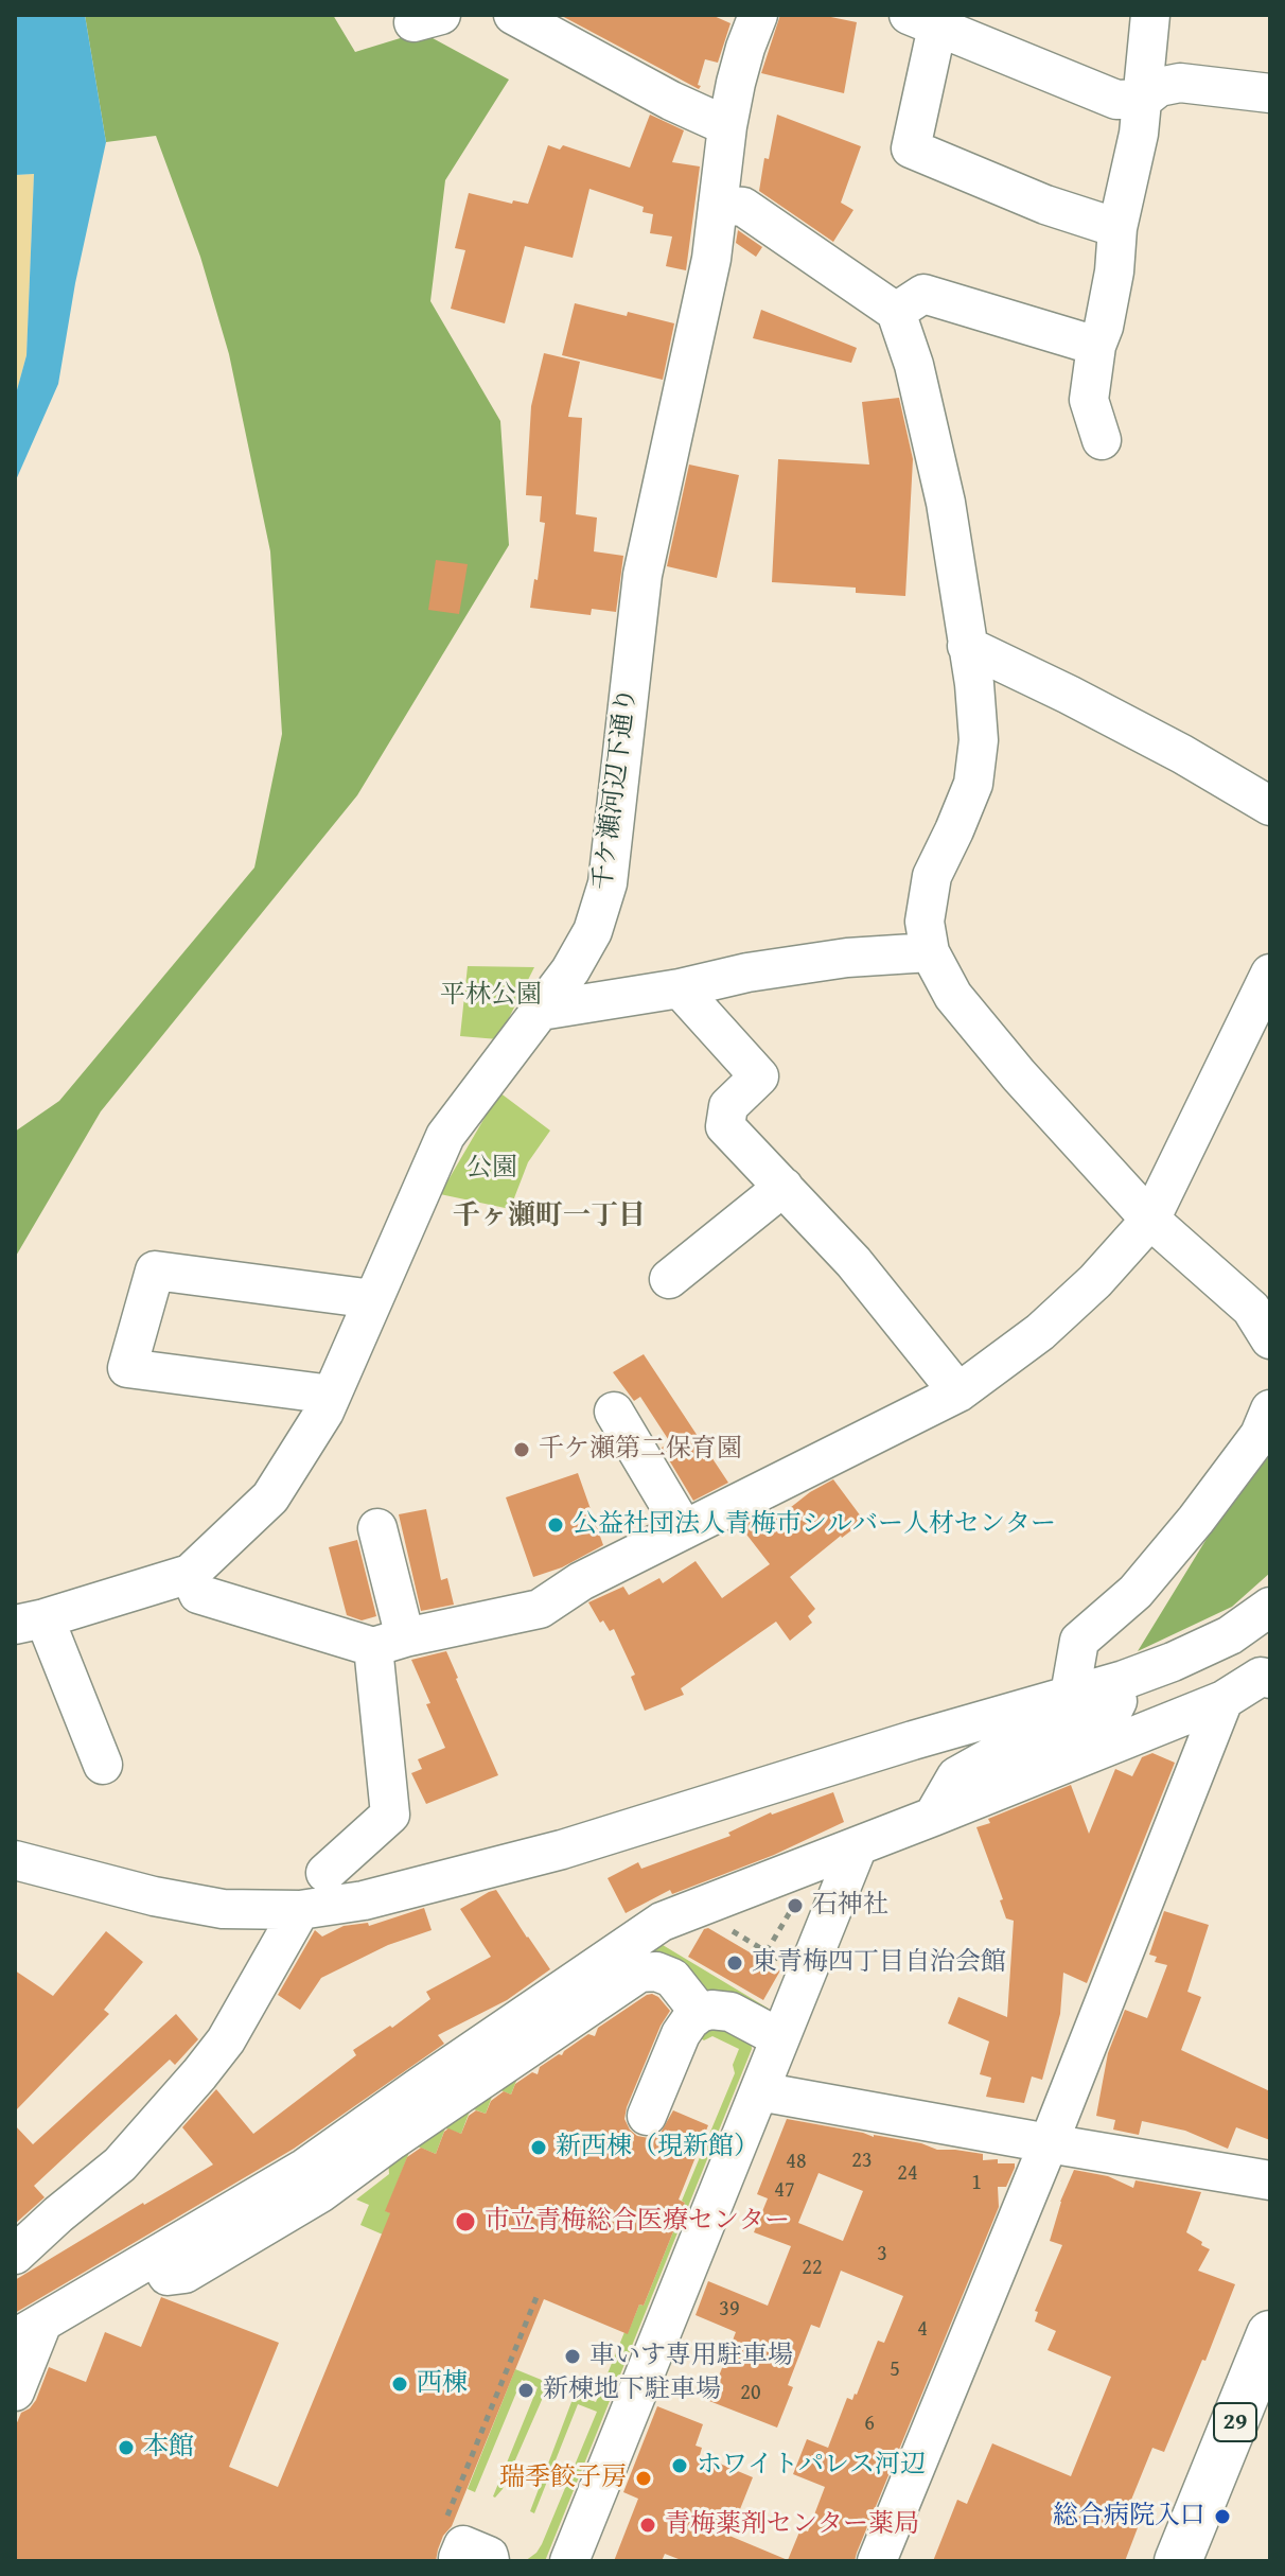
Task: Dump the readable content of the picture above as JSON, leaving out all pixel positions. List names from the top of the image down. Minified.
{"streets":{"main road":["29"],"street":["千ケ瀬河辺下通り"]},"districts":["千ヶ瀬町一丁目"],"parks":["平林公園","公園"],"places":["千ケ瀬第二保育園","公益社団法人青梅市シルバー人材センター","石神社","東青梅四丁目自治会館","新西棟（現新館）","市立青梅総合医療センター","車いす専用駐車場","西棟","新棟地下駐車場","本館","ホワイトパレス河辺","瑞季餃子房","総合病院入口","青梅薬剤センター薬局"],"house_numbers":["23","48","24","1","47","3","22","39","4","5","20","6"]}
